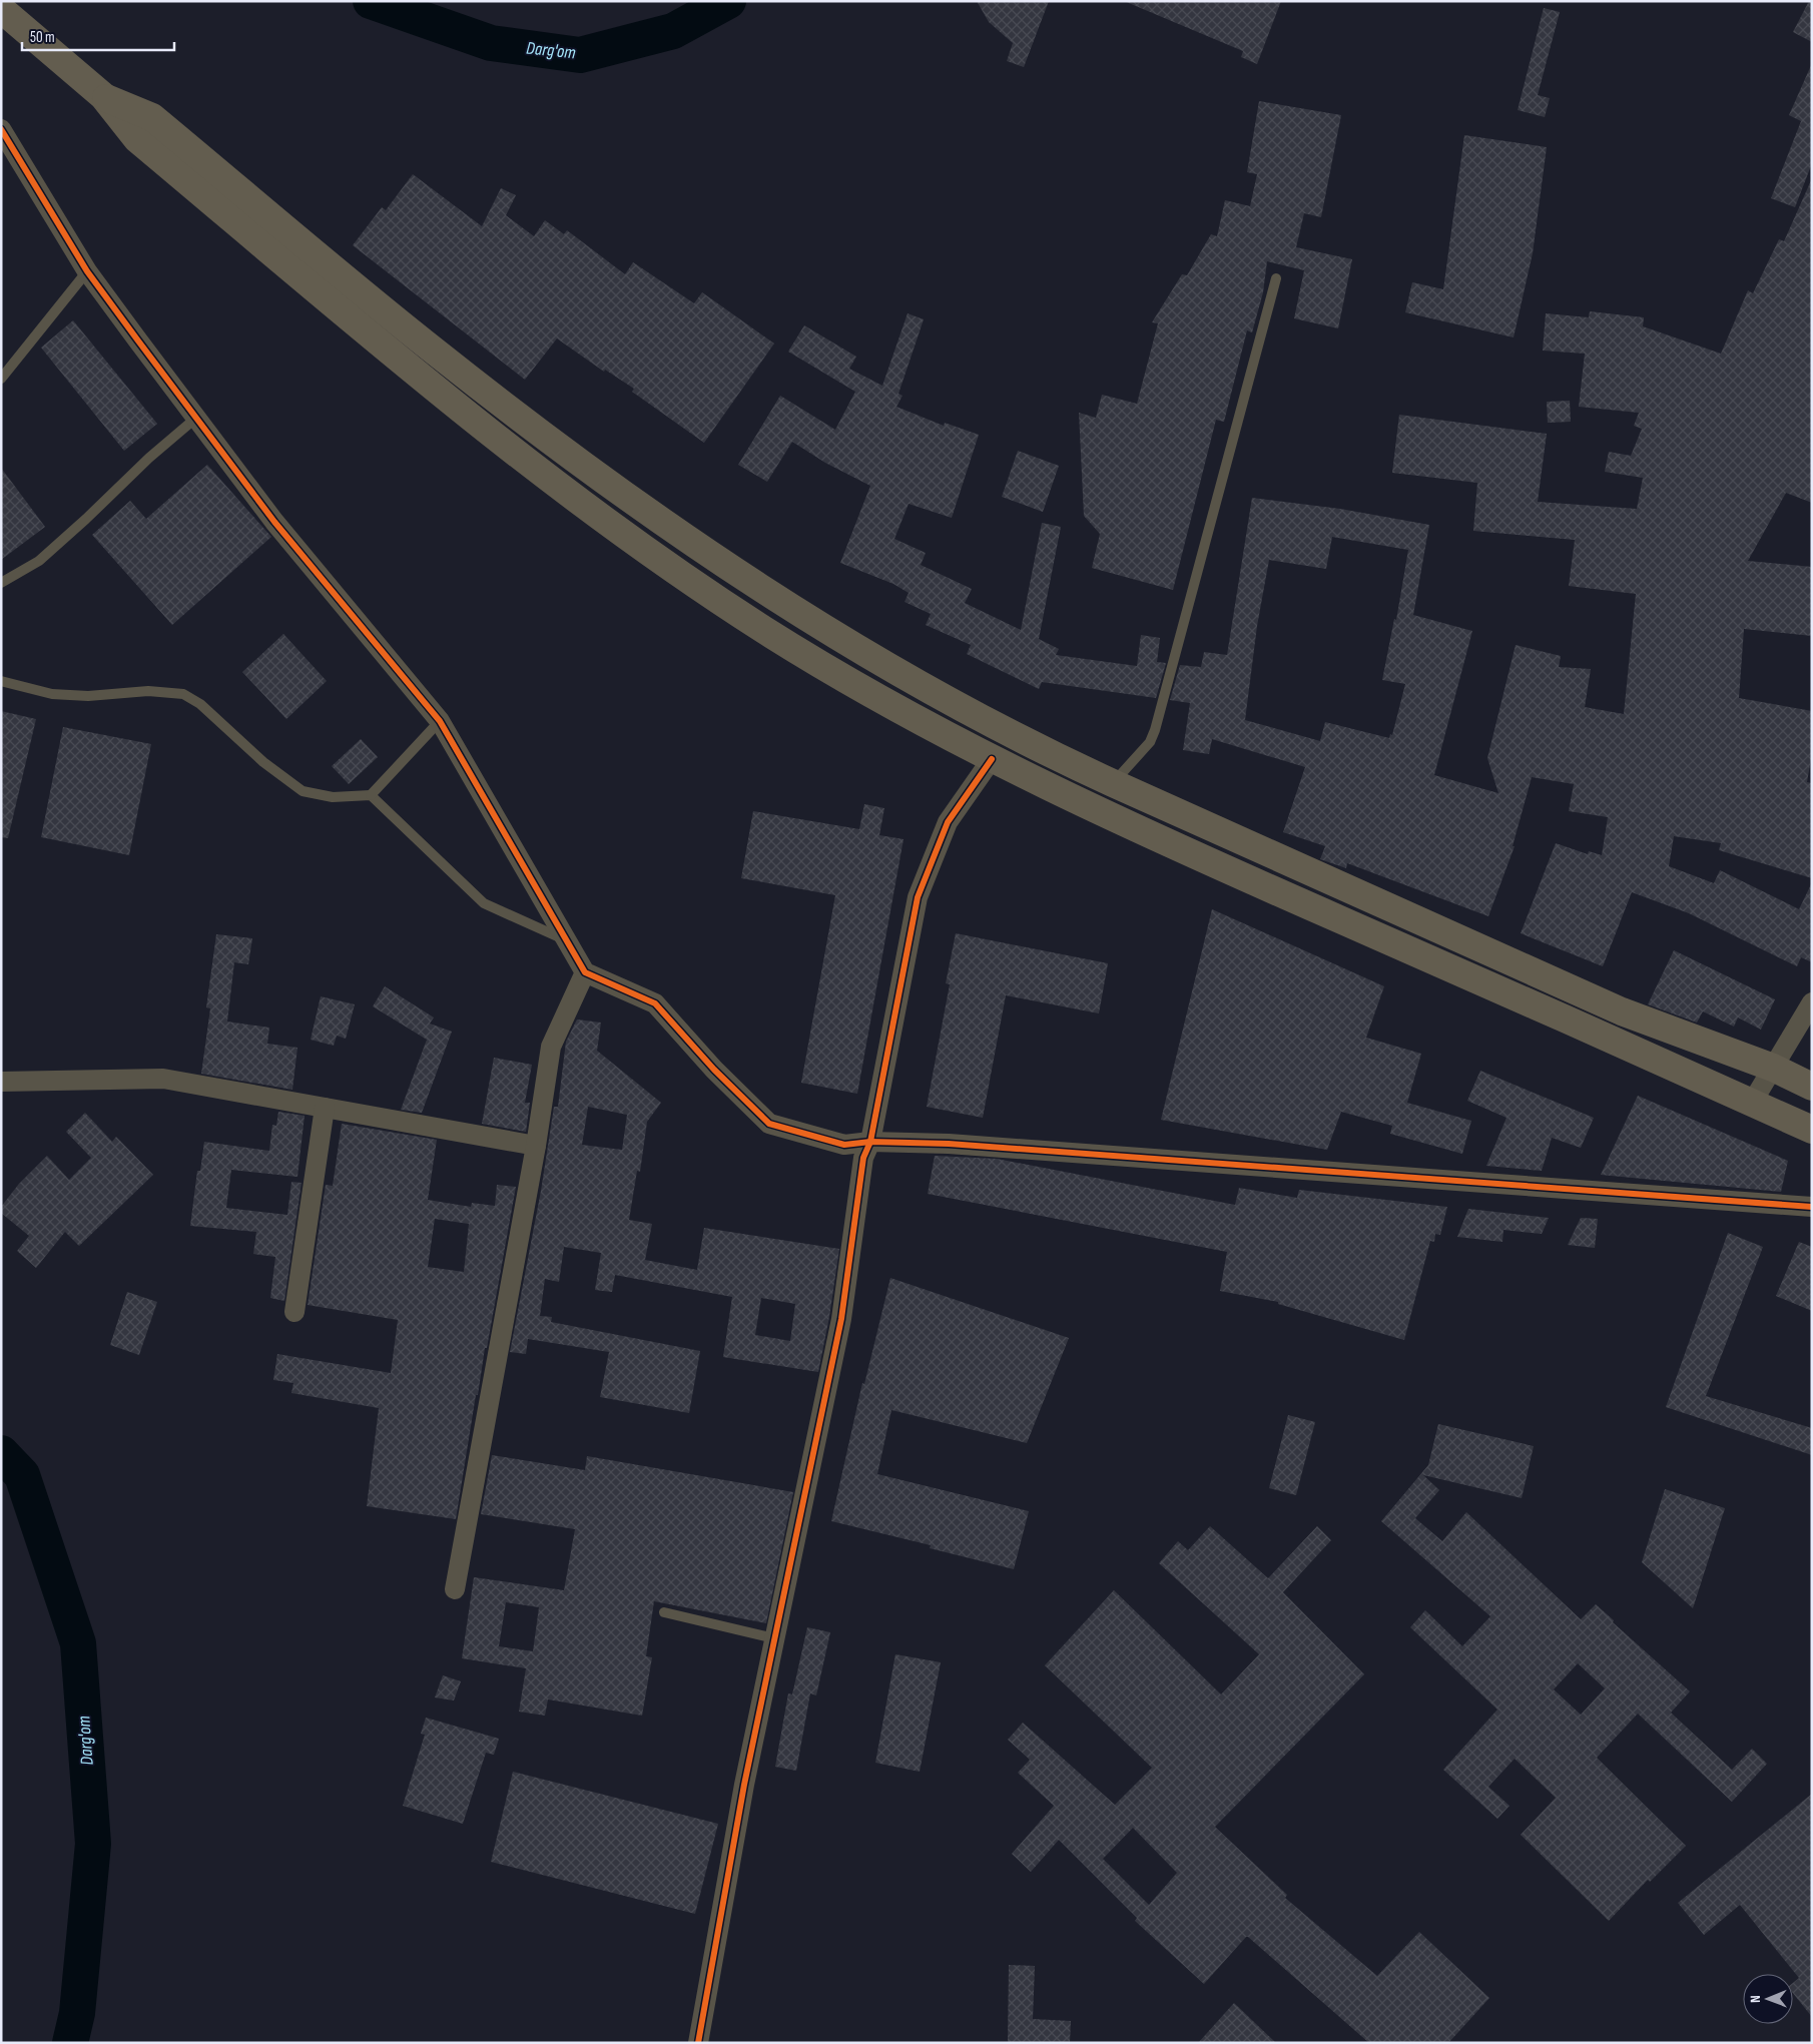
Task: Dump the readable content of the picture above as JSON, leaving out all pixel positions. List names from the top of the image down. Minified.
{"water":["Darg'om"],"scale_bar":"50 m","north":"left"}
